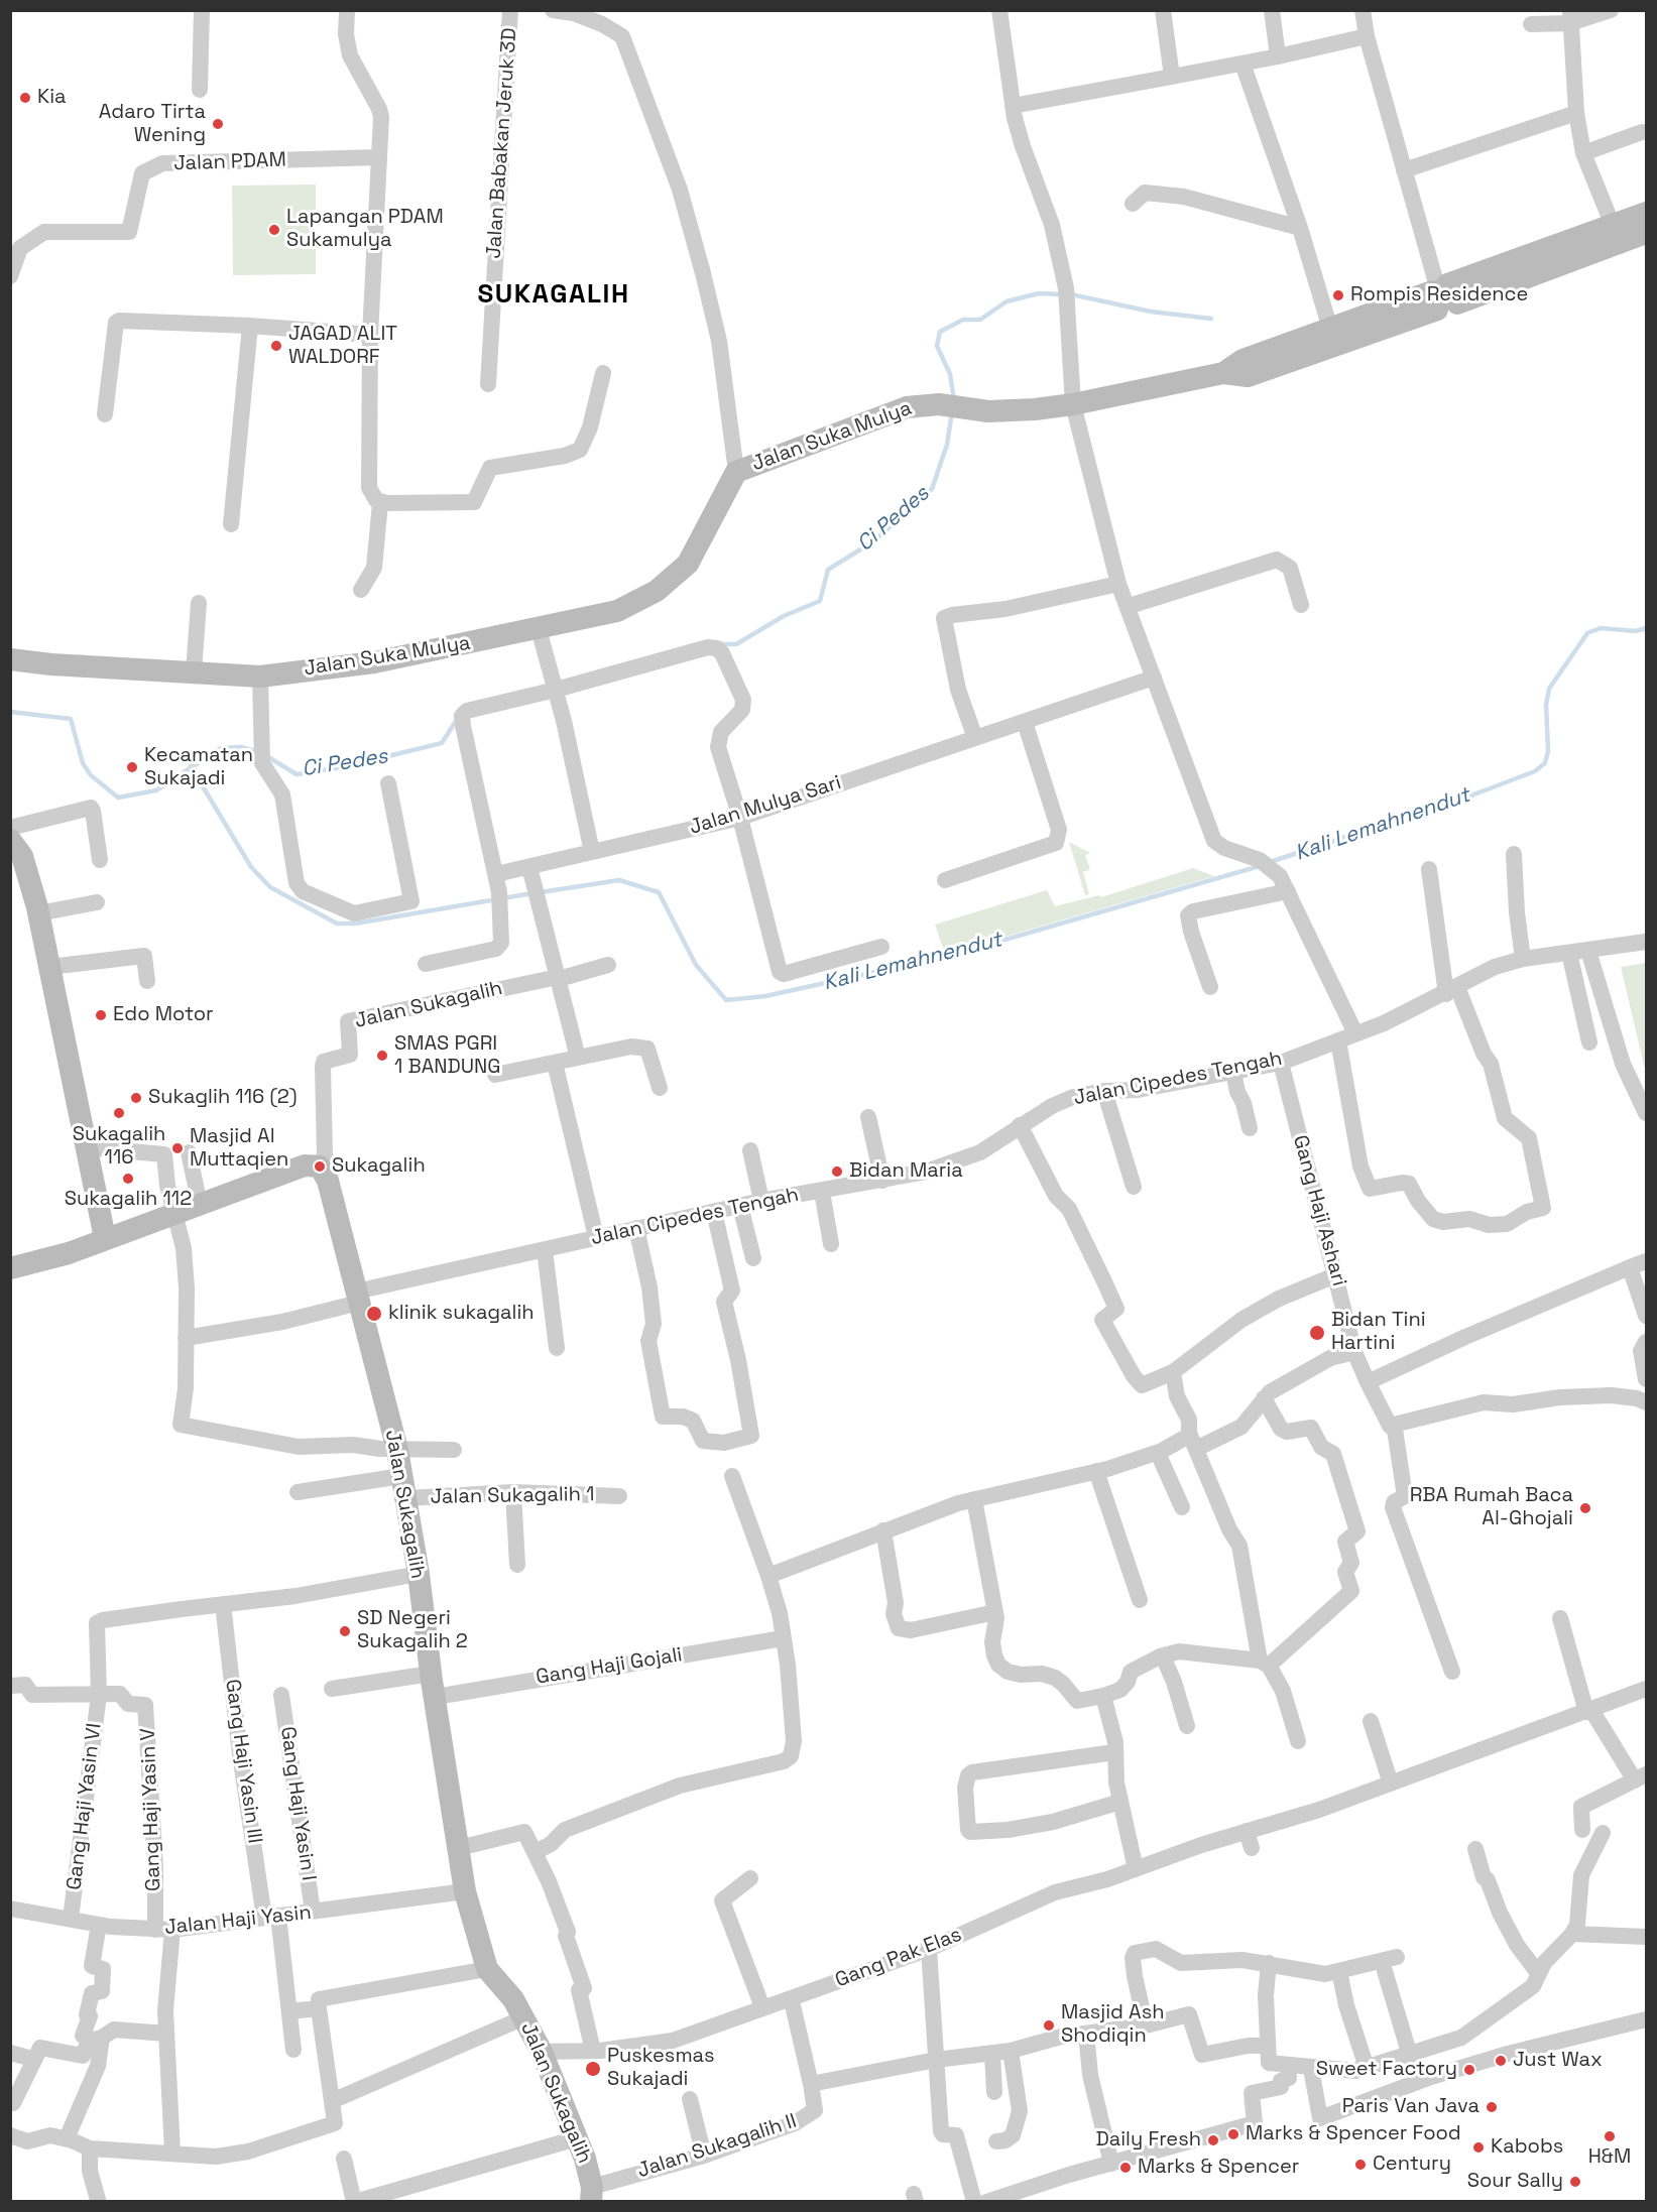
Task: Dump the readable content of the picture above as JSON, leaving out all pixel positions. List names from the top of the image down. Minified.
{"streets":{"street":["Jalan Babakan Jeruk 3D","Jalan PDAM","Jalan Suka Mulya","Jalan Mulya Sari","Jalan Sukagalih","Jalan Cipedes Tengah","Gang Haji Ashari","Jalan Sukagalih 1","Gang Haji Gojali","Gang Haji Yasin III","Gang Haji Yasin I","Gang Haji Yasin VI","Gang Haji Yasin V","Jalan Haji Yasin","Gang Pak Elas","Jalan Sukagalih II"]},"crossings":[["Jalan Sukagalih","Jalan Cipedes Tengah"],["Jalan Sukagalih","Jalan Sukagalih 1"],["Jalan Sukagalih","Gang Haji Gojali"],["Jalan Sukagalih","Jalan Haji Yasin"],["Jalan Sukagalih","Gang Pak Elas"],["Jalan Sukagalih","Jalan Sukagalih II"],["Jalan Cipedes Tengah","Gang Haji Ashari"],["Gang Haji Yasin III","Gang Haji Yasin VI"],["Gang Haji Yasin III","Jalan Haji Yasin"],["Gang Haji Yasin I","Jalan Haji Yasin"],["Gang Haji Yasin VI","Gang Haji Yasin V"],["Gang Haji Yasin VI","Jalan Haji Yasin"],["Gang Haji Yasin V","Jalan Haji Yasin"]],"districts":["SUKAGALIH"],"water":["Ci Pedes","Kali Lemahnendut"],"places":["Kia","Adaro Tirta Wening","Lapangan PDAM Sukamulya","Rompis Residence","JAGAD ALIT WALDORF","Kecamatan Sukajadi","Edo Motor","SMAS PGRI 1 BANDUNG","Sukaglih 116 (2)","Sukagalih 116","Masjid Al Muttaqien","Sukagalih","Bidan Maria","Sukagalih 112","klinik sukagalih","Bidan Tini Hartini","RBA Rumah Baca Al-Ghojali","SD Negeri Sukagalih 2","Masjid Ash Shodiqin","Just Wax","Puskesmas Sukajadi","Sweet Factory","Paris Van Java","Marks & Spencer Food","H&M","Daily Fresh","Kabobs","Century","Marks & Spencer","Sour Sally"]}
